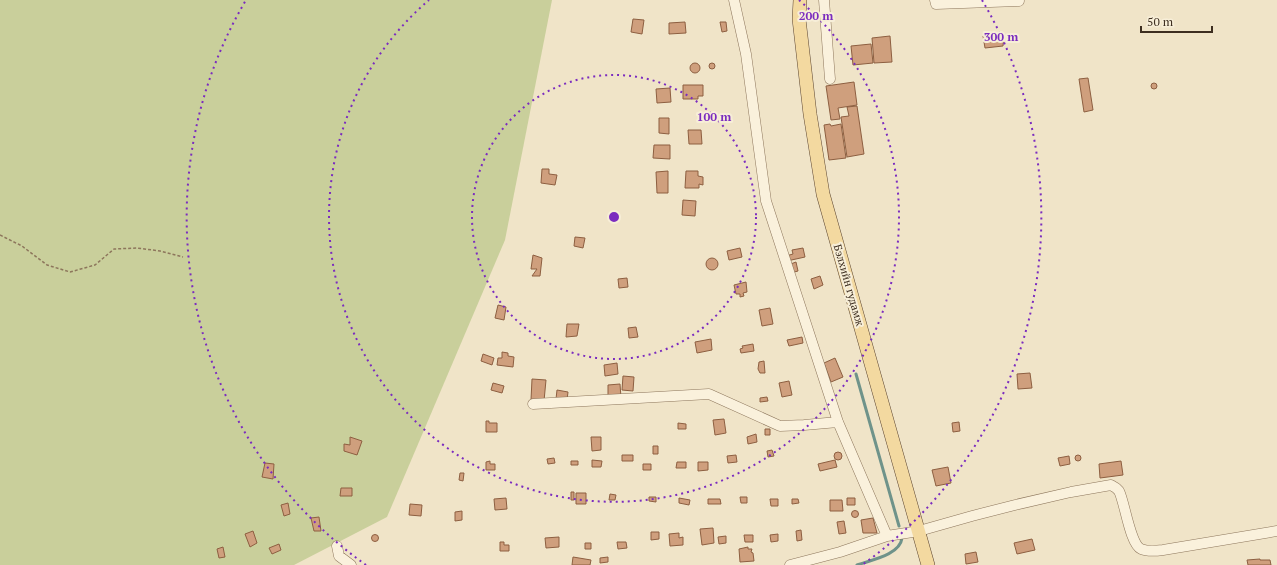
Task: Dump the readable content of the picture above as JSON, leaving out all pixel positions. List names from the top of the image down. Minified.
{"streets":{"main road":["Бэлхийн гудамж"]},"scale_bar":"50 m","rings":["200 m","300 m","100 m"]}
